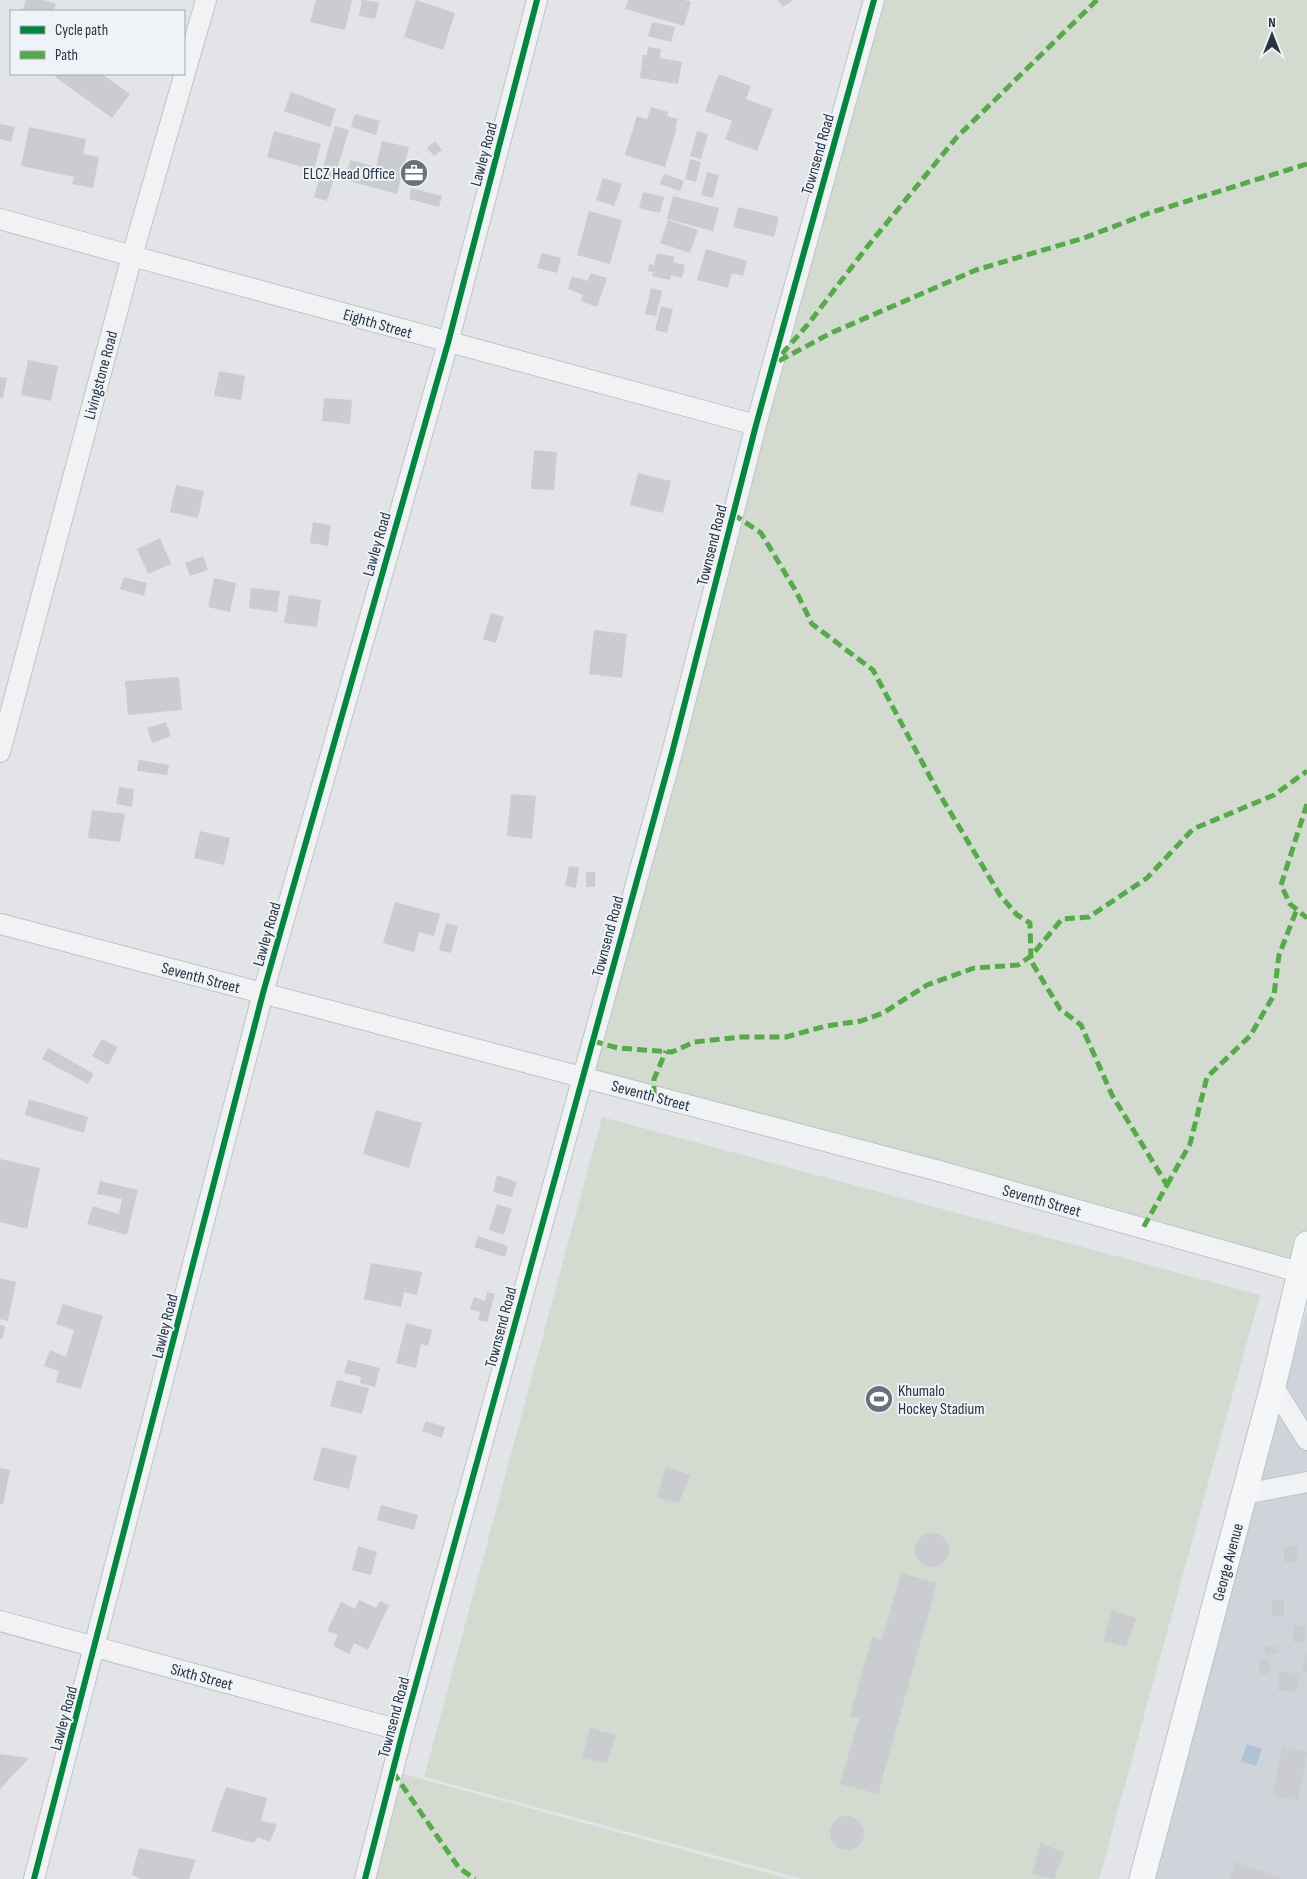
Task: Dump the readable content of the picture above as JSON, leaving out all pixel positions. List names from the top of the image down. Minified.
{"streets":{"main road":["George Avenue"],"street":["Lawley Road","Townsend Road","Eighth Street","Livingstone Road","Seventh Street","Sixth Street"]},"crossings":[["Lawley Road","Eighth Street"],["Lawley Road","Seventh Street"],["Lawley Road","Sixth Street"],["Townsend Road","Eighth Street"],["Townsend Road","Seventh Street"],["Townsend Road","Sixth Street"],["Eighth Street","Livingstone Road"],["Seventh Street","George Avenue"]],"places":{"office":["ELCZ Head Office"],"sports":["Khumalo Hockey Stadium"]},"legend":["Cycle path","Path"],"north":"top"}
